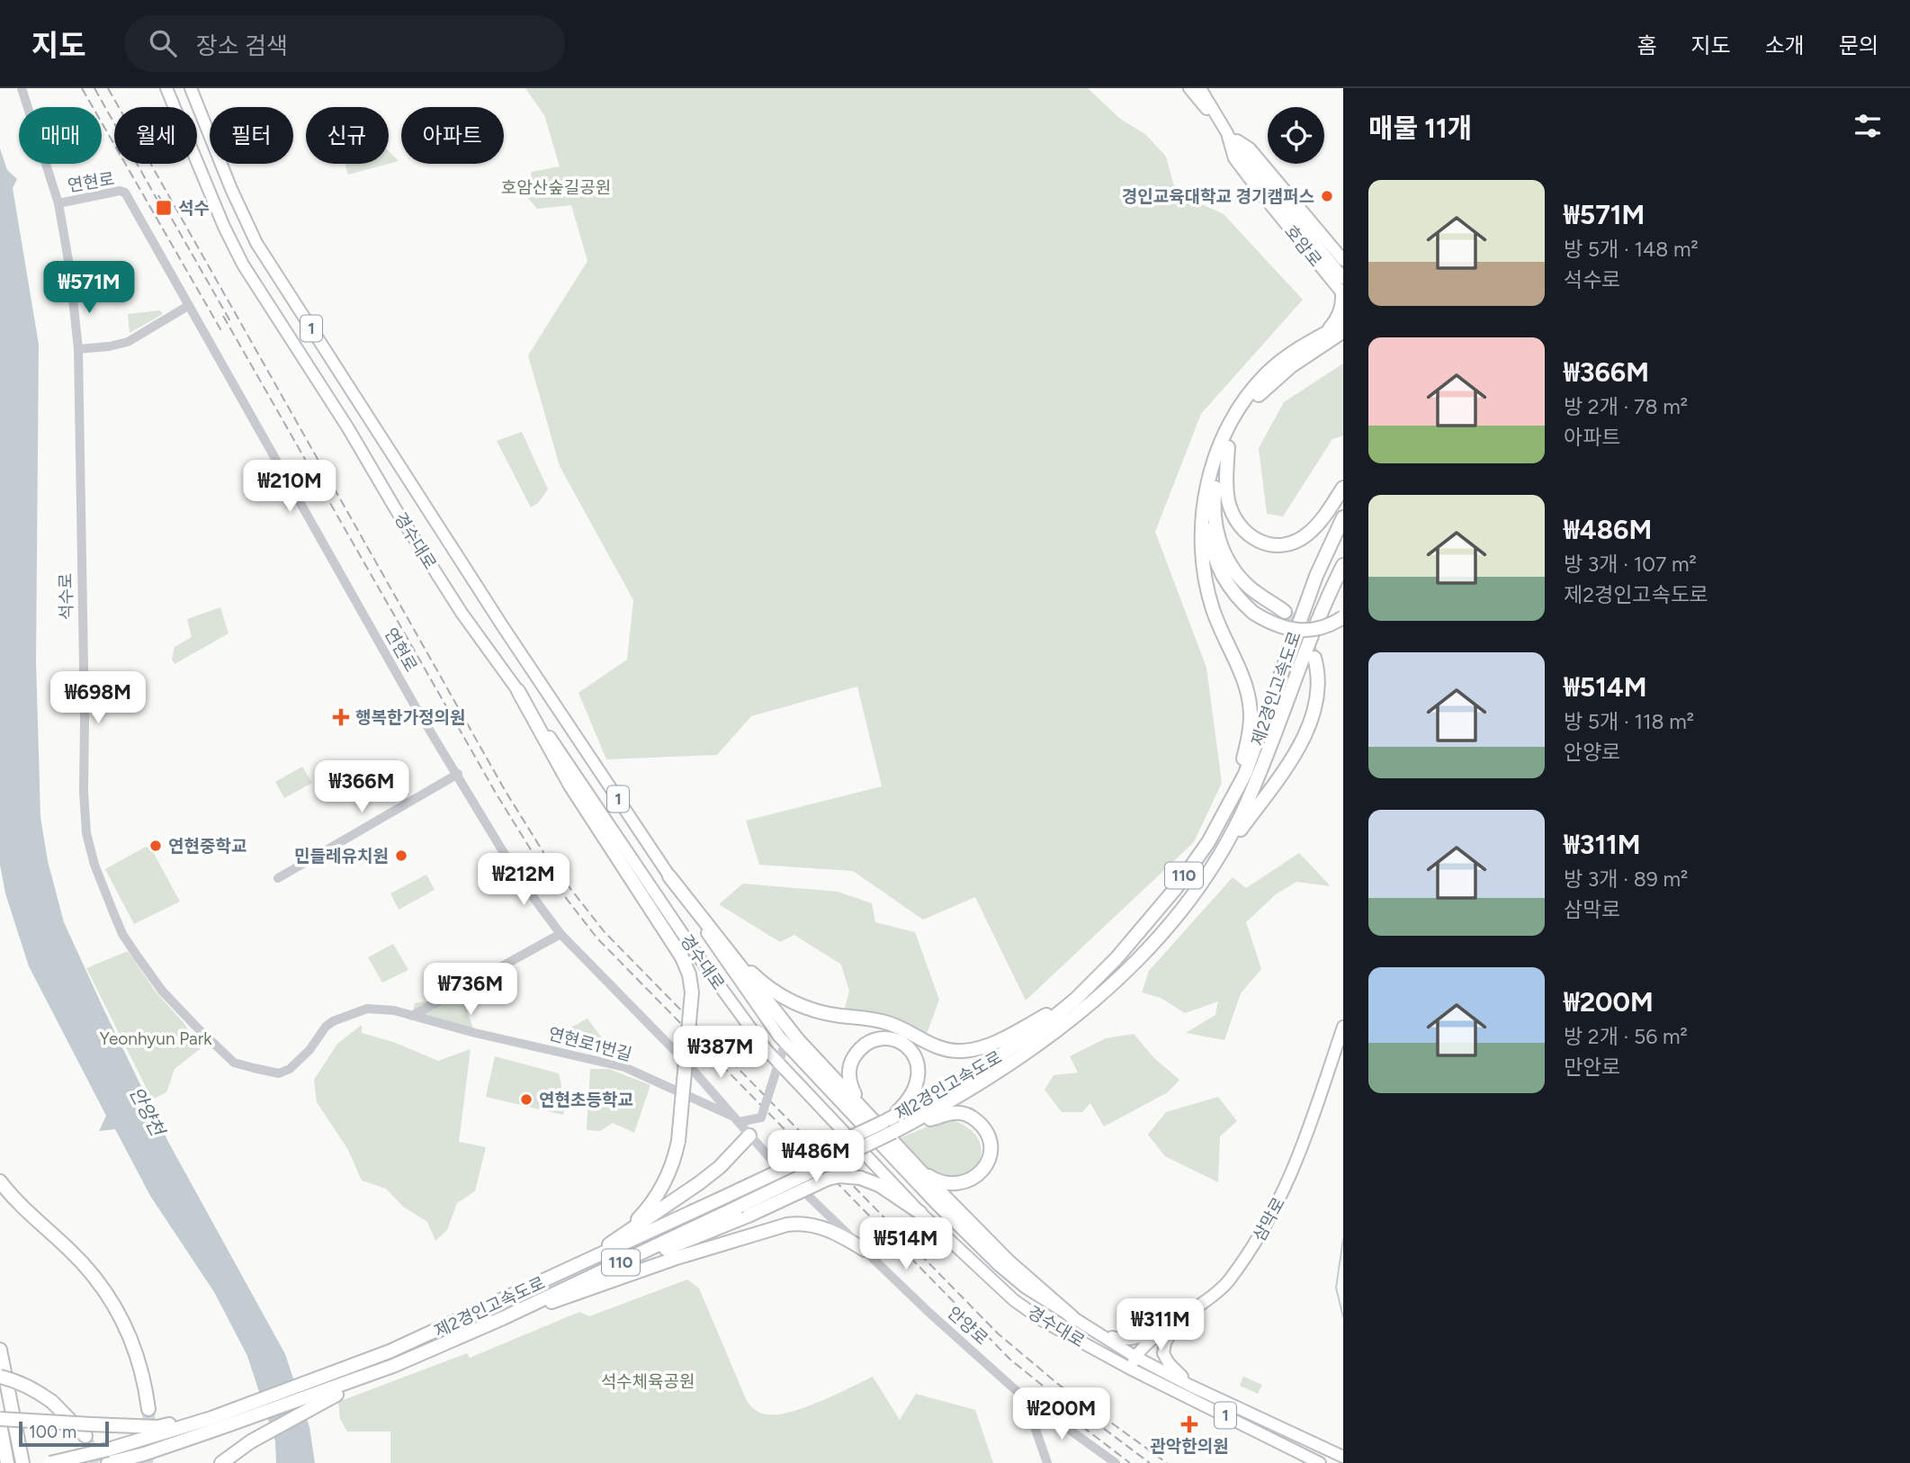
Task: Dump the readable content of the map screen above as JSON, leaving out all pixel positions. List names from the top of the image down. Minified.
{"streets":{"highway":["제2경인고속도로","110"],"main road":["호암로","1","경수대로","삼막로"],"street":["연현로","석수로","연현로1번길","안양로"]},"crossings":[["연현로","석수로"],["연현로","연현로1번길"],["연현로","안양로"],["경수대로","삼막로"],["석수로","연현로1번길"]],"water":["안양천"],"parks":["호암산숲길공원","Yeonhyun Park","석수체육공원"],"places":{"other":["경인교육대학교 경기캠퍼스","연현중학교","민들레유치원","연현초등학교"],"transit":["석수"],"health":["행복한가정의원","관악한의원"]},"scale_bar":"100 m","page":{"header":"지도","search":"장소 검색","nav":["홈","지도","소개","문의"],"heading":"매물 11개","chip":["매매","월세","필터","신규","아파트"],"list":[{"name":"₩571M","note":"방 5개 · 148 m² · 석수로"},{"name":"₩366M","note":"방 2개 · 78 m² · 아파트"},{"name":"₩486M","note":"방 3개 · 107 m² · 제2경인고속도로"},{"name":"₩514M","note":"방 5개 · 118 m² · 안양로"},{"name":"₩311M","note":"방 3개 · 89 m² · 삼막로"},{"name":"₩200M","note":"방 2개 · 56 m² · 만안로"}],"price":["₩571M","₩210M","₩698M","₩366M","₩212M","₩736M","₩387M","₩486M","₩514M","₩311M","₩200M"],"scale":"100 m"}}
